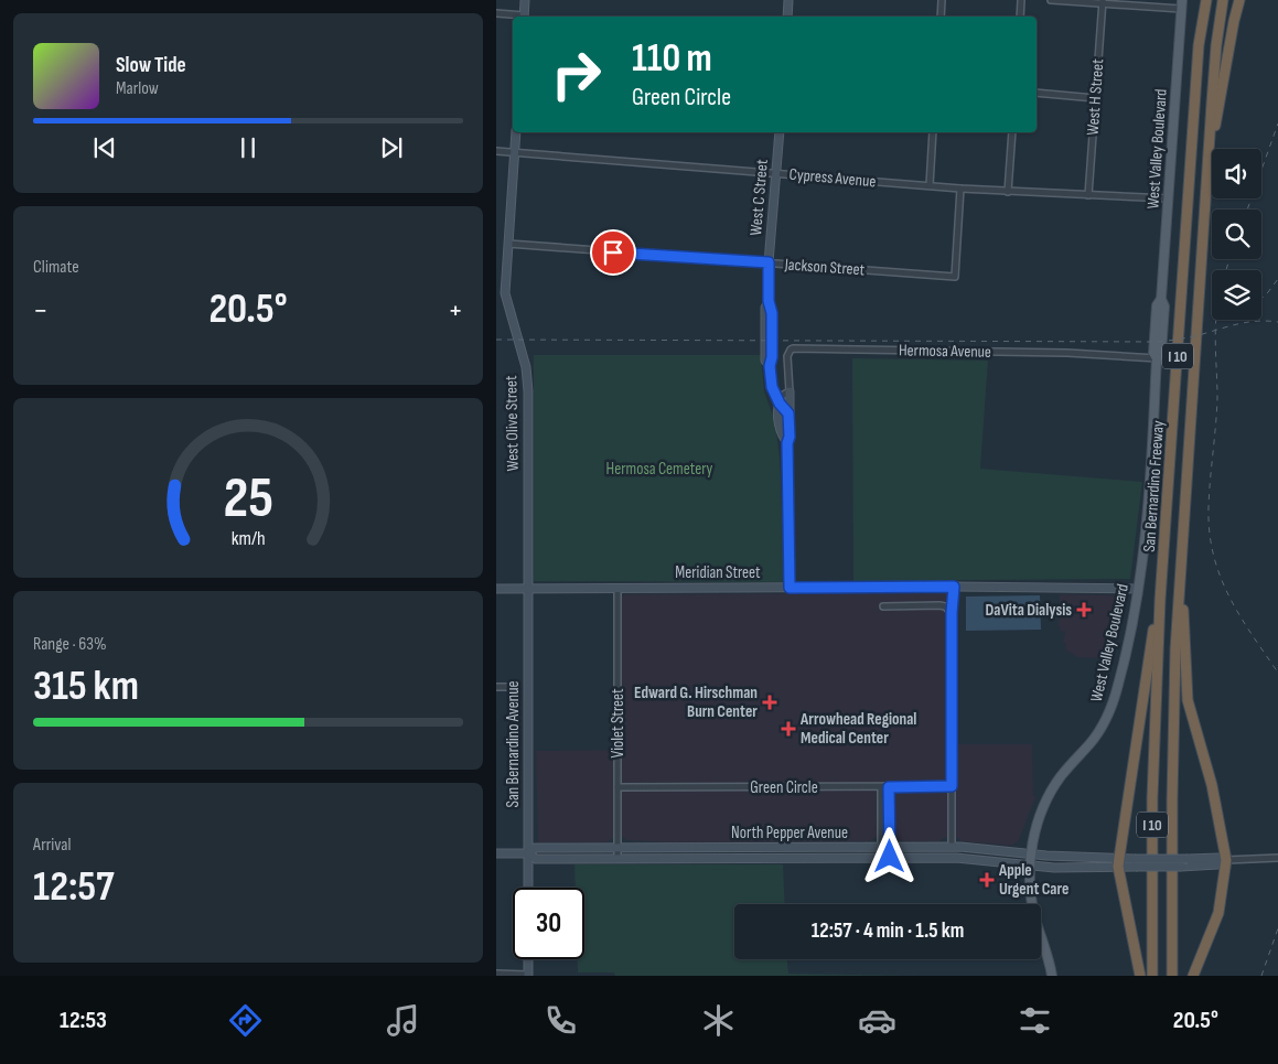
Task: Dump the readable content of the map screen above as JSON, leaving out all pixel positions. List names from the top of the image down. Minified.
{"streets":{"highway":["I 10","San Bernardino Freeway"],"main road":["West Valley Boulevard"],"street":["West H Street","Cypress Avenue","West C Street","Jackson Street","Hermosa Avenue","West Olive Street","Meridian Street","Violet Street","San Bernardino Avenue","Green Circle","North Pepper Avenue"]},"crossings":[["West H Street","Cypress Avenue"],["West Valley Boulevard","Cypress Avenue"],["West Valley Boulevard","Hermosa Avenue"],["West Valley Boulevard","Meridian Street"],["West Valley Boulevard","North Pepper Avenue"],["Cypress Avenue","West C Street"],["Cypress Avenue","Jackson Street"],["Cypress Avenue","West Olive Street"],["West C Street","Jackson Street"],["West C Street","Meridian Street"],["Jackson Street","West Olive Street"],["West Olive Street","Meridian Street"],["West Olive Street","San Bernardino Avenue"],["Meridian Street","Violet Street"],["Meridian Street","San Bernardino Avenue"],["Violet Street","Green Circle"],["Violet Street","North Pepper Avenue"],["San Bernardino Avenue","North Pepper Avenue"]],"parks":["Hermosa Cemetery"],"places":{"health":["DaVita Dialysis","Edward G. Hirschman Burn Center","Arrowhead Regional Medical Center","Apple Urgent Care"]},"page":{"turn":["110 m","Green Circle"],"song":["Slow Tide","Marlow"],"tile":["Climate",["Range · 63%","315 km"],["Arrival","12:57"]],"heat":["−","20.5°","+"],"limit":"30","trip":"12:57 · 4 min · 1.5 km","tabs":["12:53","20.5°"],"gauge":["25","km/h"]}}
